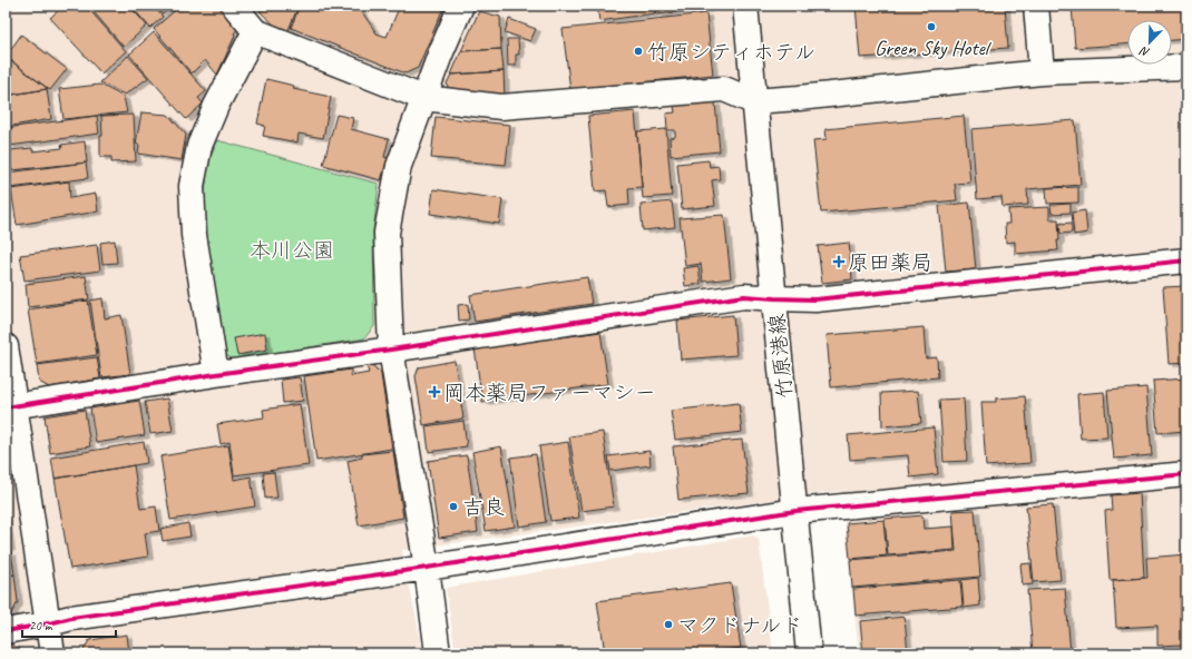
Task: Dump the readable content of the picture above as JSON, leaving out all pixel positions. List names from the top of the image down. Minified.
{"streets":{"street":["竹原港線"]},"parks":["本川公園"],"places":{"other":["Green Sky Hotel","竹原シティホテル","吉良","マクドナルド"],"health":["原田薬局","岡本薬局ファーマシー"]},"scale_bar":"20 m","north":"bottom left"}
